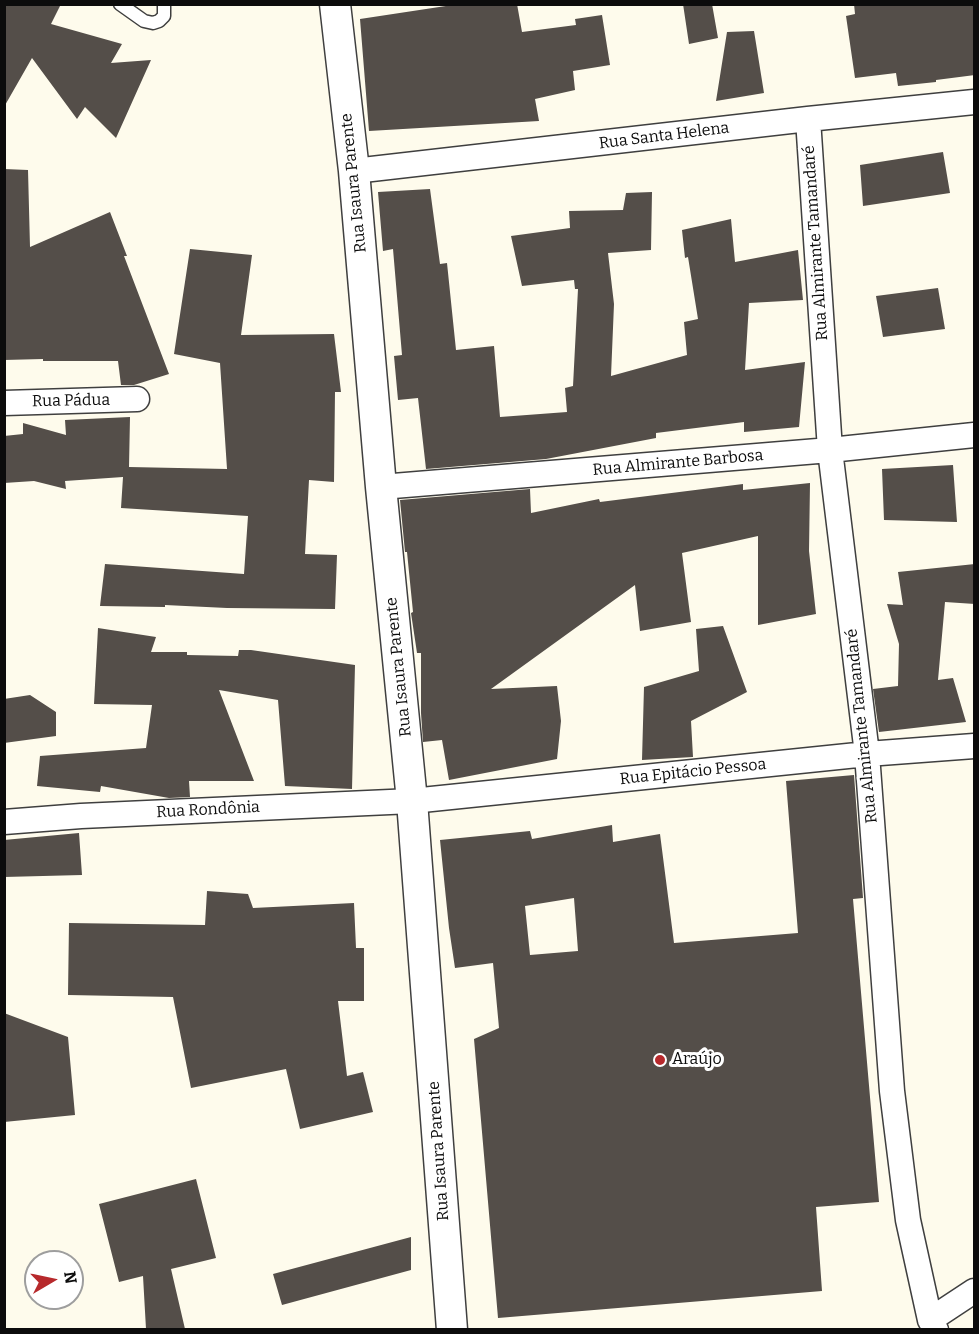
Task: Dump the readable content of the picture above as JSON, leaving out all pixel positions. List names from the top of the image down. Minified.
{"streets":{"street":["Rua Santa Helena","Rua Isaura Parente","Rua Almirante Tamandaré","Rua Pádua","Rua Almirante Barbosa","Rua Epitácio Pessoa","Rua Rondônia"]},"crossings":[["Rua Santa Helena","Rua Isaura Parente"],["Rua Santa Helena","Rua Almirante Tamandaré"],["Rua Isaura Parente","Rua Almirante Barbosa"],["Rua Isaura Parente","Rua Epitácio Pessoa"],["Rua Isaura Parente","Rua Rondônia"],["Rua Almirante Tamandaré","Rua Almirante Barbosa"],["Rua Almirante Tamandaré","Rua Epitácio Pessoa"],["Rua Epitácio Pessoa","Rua Rondônia"]],"places":["Araújo"],"north":"right"}
